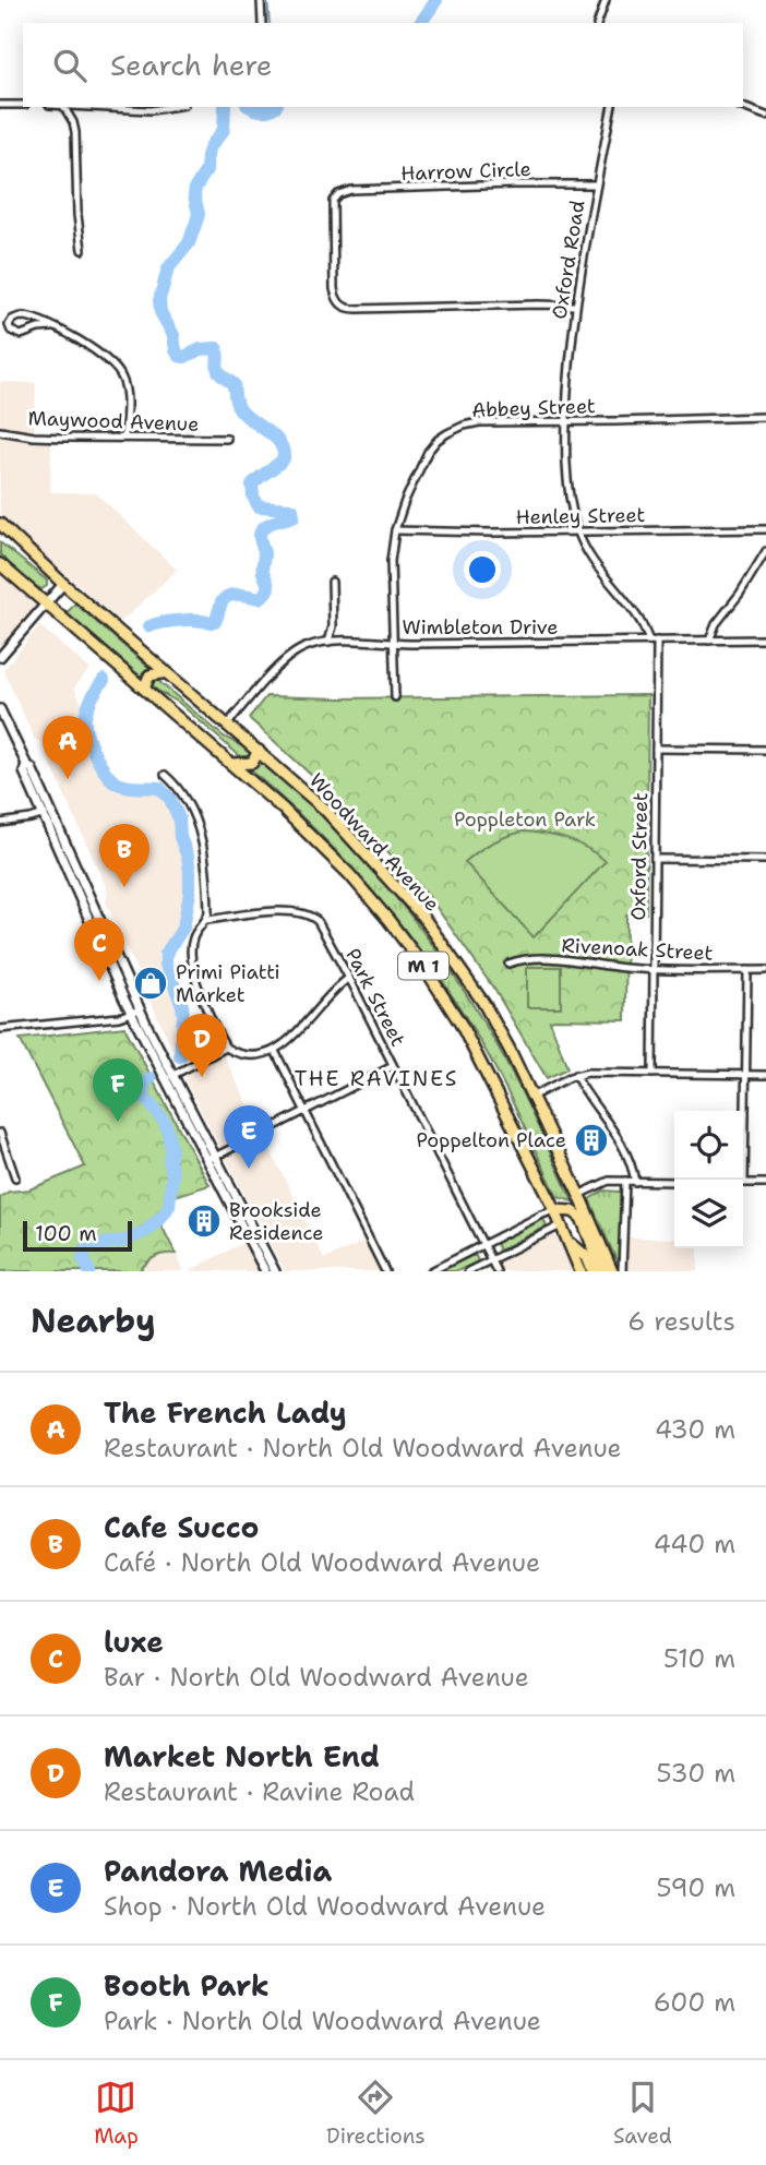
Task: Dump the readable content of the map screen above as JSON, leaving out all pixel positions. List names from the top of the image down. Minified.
{"streets":{"main road":["Woodward Avenue","M 1"],"street":["Harrow Circle","Oxford Road","Abbey Street","Maywood Avenue","Henley Street","Wimbleton Drive","Oxford Street","Rivenoak Street","Park Street"]},"crossings":[["Harrow Circle","Oxford Road"],["Oxford Road","Abbey Street"],["Abbey Street","Henley Street"],["Abbey Street","Wimbleton Drive"],["Wimbleton Drive","Woodward Avenue"],["Wimbleton Drive","Oxford Street"],["Oxford Street","Rivenoak Street"]],"districts":["THE RAVINES"],"parks":["Poppleton Park"],"places":{"shop":["Primi Piatti Market"],"building":["Poppelton Place","Brookside Residence"]},"scale_bar":"100 m","page":{"search":"Search here","pins":["A","B","C","D","F","E"],"scale":"100 m","heading":["Nearby","6 results"],"list":[{"mark":"A","name":"The French Lady","note":"Restaurant · North Old Woodward Avenue","value":"430 m"},{"mark":"B","name":"Cafe Succo","note":"Café · North Old Woodward Avenue","value":"440 m"},{"mark":"C","name":"luxe","note":"Bar · North Old Woodward Avenue","value":"510 m"},{"mark":"D","name":"Market North End","note":"Restaurant · Ravine Road","value":"530 m"},{"mark":"E","name":"Pandora Media","note":"Shop · North Old Woodward Avenue","value":"590 m"},{"mark":"F","name":"Booth Park","note":"Park · North Old Woodward Avenue","value":"600 m"}],"nav":["Map","Directions","Saved"]}}
